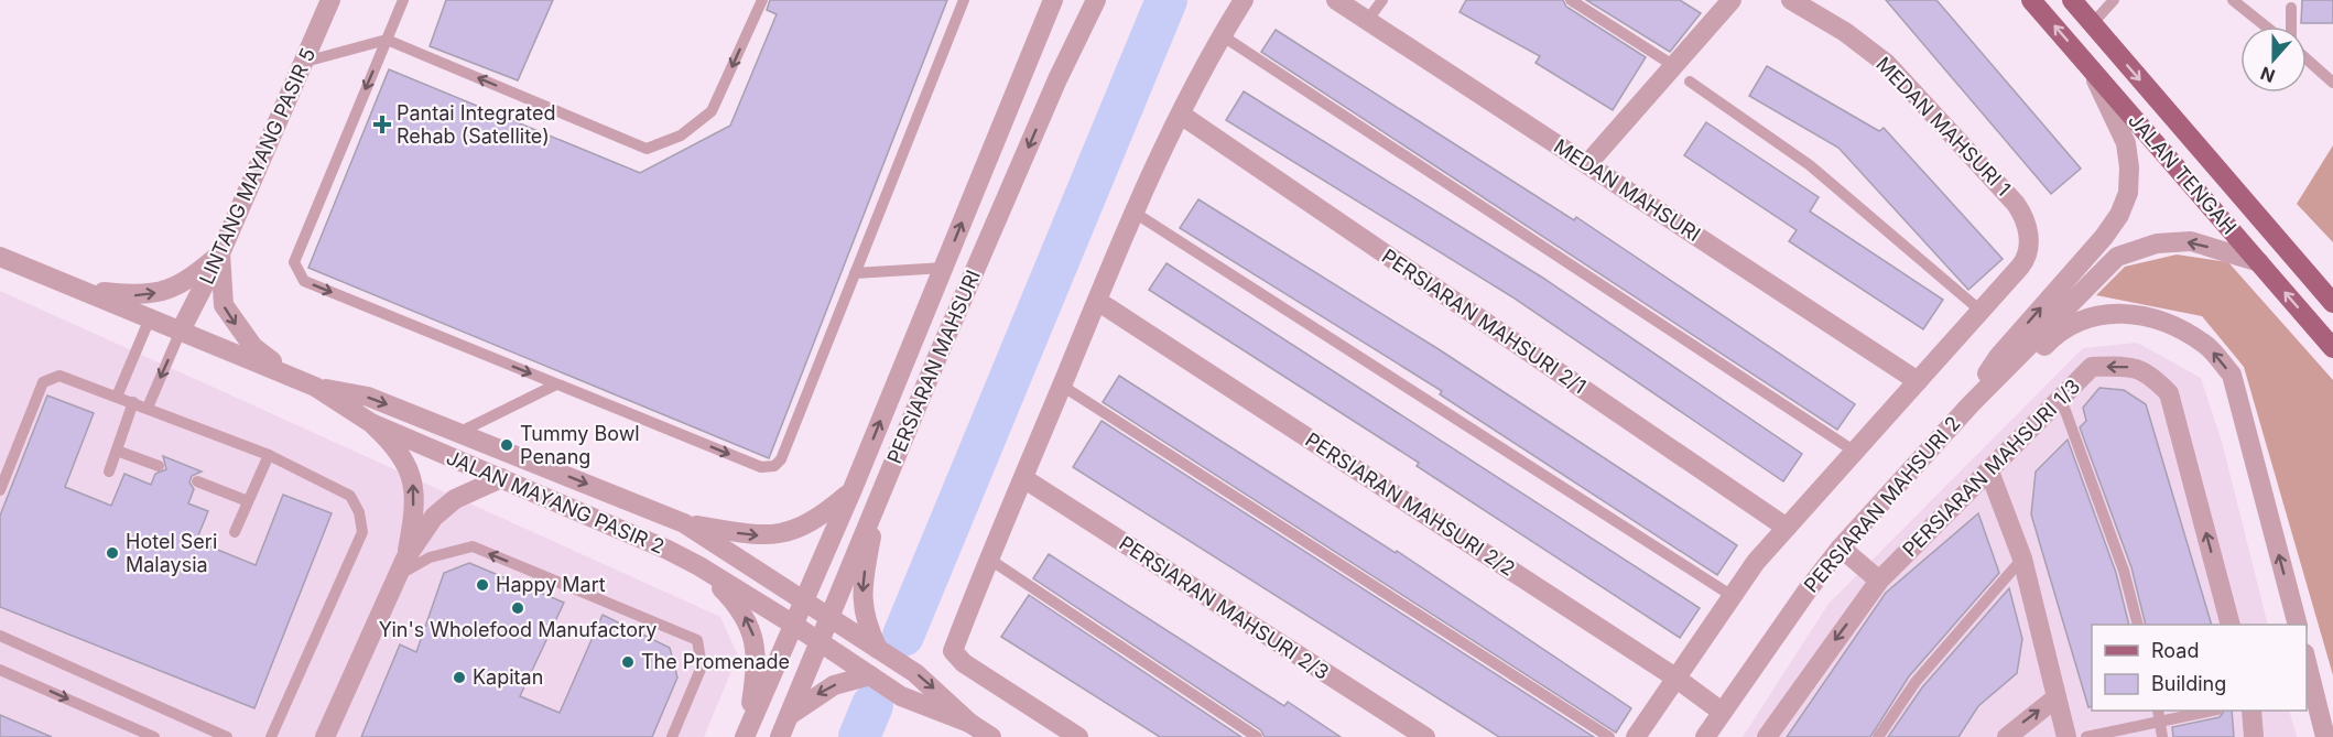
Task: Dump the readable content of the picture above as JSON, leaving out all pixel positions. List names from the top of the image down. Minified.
{"streets":{"main road":["JALAN TENGAH"],"street":["MEDAN MAHSURI 1","LINTANG MAYANG PASIR 5","MEDAN MAHSURI","PERSIARAN MAHSURI 2/1","PERSIARAN MAHSURI","PERSIARAN MAHSURI 1/3","JALAN MAYANG PASIR 2","PERSIARAN MAHSURI 2/2","PERSIARAN MAHSURI 2","PERSIARAN MAHSURI 2/3"]},"crossings":[["LINTANG MAYANG PASIR 5","JALAN MAYANG PASIR 2"],["PERSIARAN MAHSURI","JALAN MAYANG PASIR 2"],["PERSIARAN MAHSURI 2/2","PERSIARAN MAHSURI 2"]],"places":{"health":["Pantai Integrated Rehab (Satellite)"],"other":["Tummy Bowl Penang","Hotel Seri Malaysia","Happy Mart","Yin's Wholefood Manufactory","The Promenade","Kapitan"]},"legend":["Road","Building"],"north":"bottom"}
